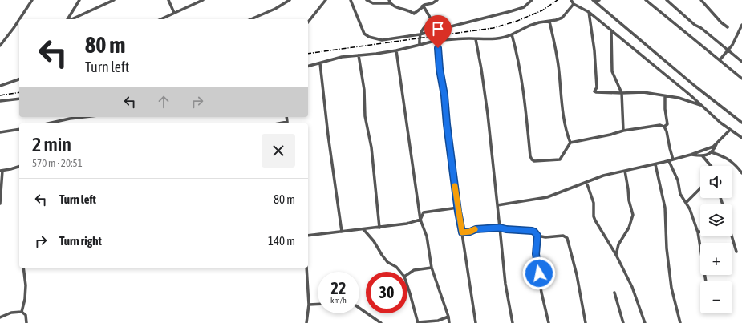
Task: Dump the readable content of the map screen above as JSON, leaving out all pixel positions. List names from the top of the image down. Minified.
{"page":{"turn":["80 m","Turn left"],"heading":["2 min","570 m · 20:51"],"map_buttons":["+","−"],"list":[{"name":"Turn left","value":"80 m"},{"name":"Turn right","value":"140 m"}],"speed":"22 km/h","limit":"30"}}
